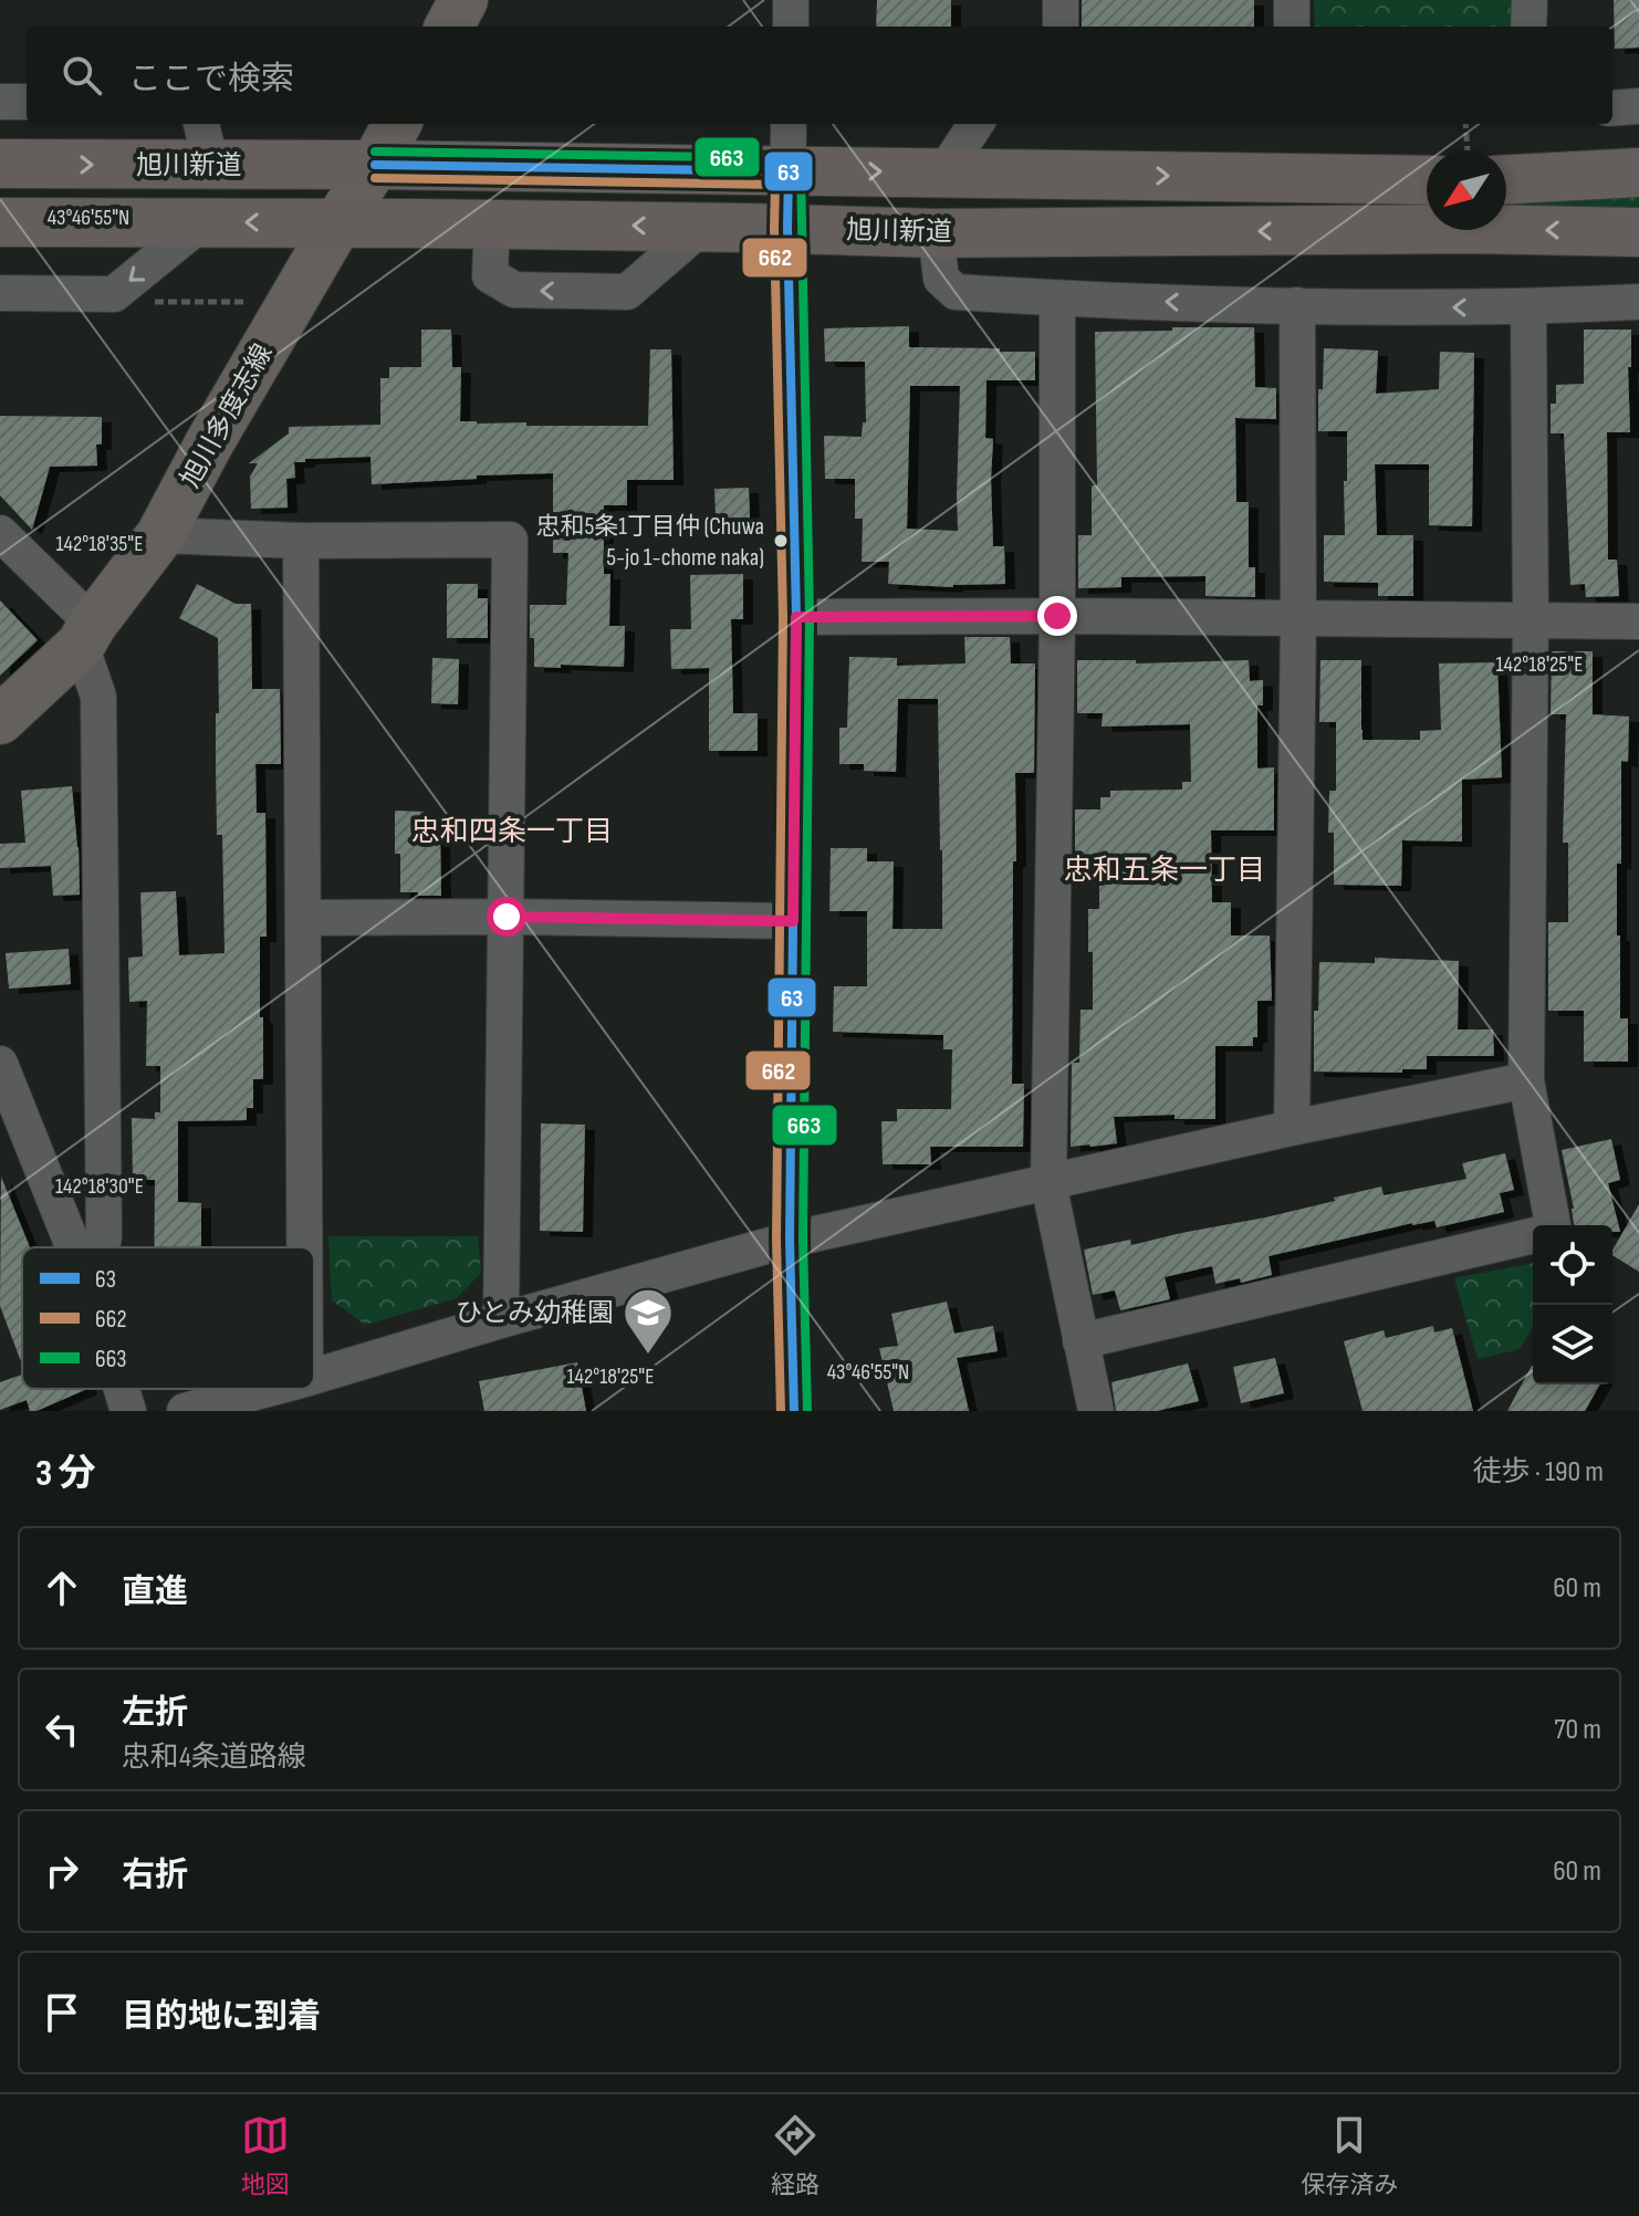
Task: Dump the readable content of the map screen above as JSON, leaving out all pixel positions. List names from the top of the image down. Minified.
{"streets":{"highway":["旭川新道"],"main road":["旭川多度志線"]},"crossings":[["旭川新道","旭川多度志線"]],"districts":["忠和四条一丁目","忠和五条一丁目"],"places":{"other":["忠和5条1丁目仲 (Chuwa 5-jo 1-chome naka)"],"school or university":["ひとみ幼稚園"]},"lines":["transit line 663","transit line 63","transit line 662"],"legend":["63","662","663"],"north":"bottom left","page":{"search":"ここで検索","heading":["3 分","徒歩 · 190 m"],"list":[["直進","60 m"],["左折","忠和4条道路線","70 m"],["右折","60 m"],"目的地に到着"],"nav":["地図","経路","保存済み"]},"coordinates":["43°46'55\"N","142°18'35\"E","142°18'25\"E","142°18'30\"E"]}
